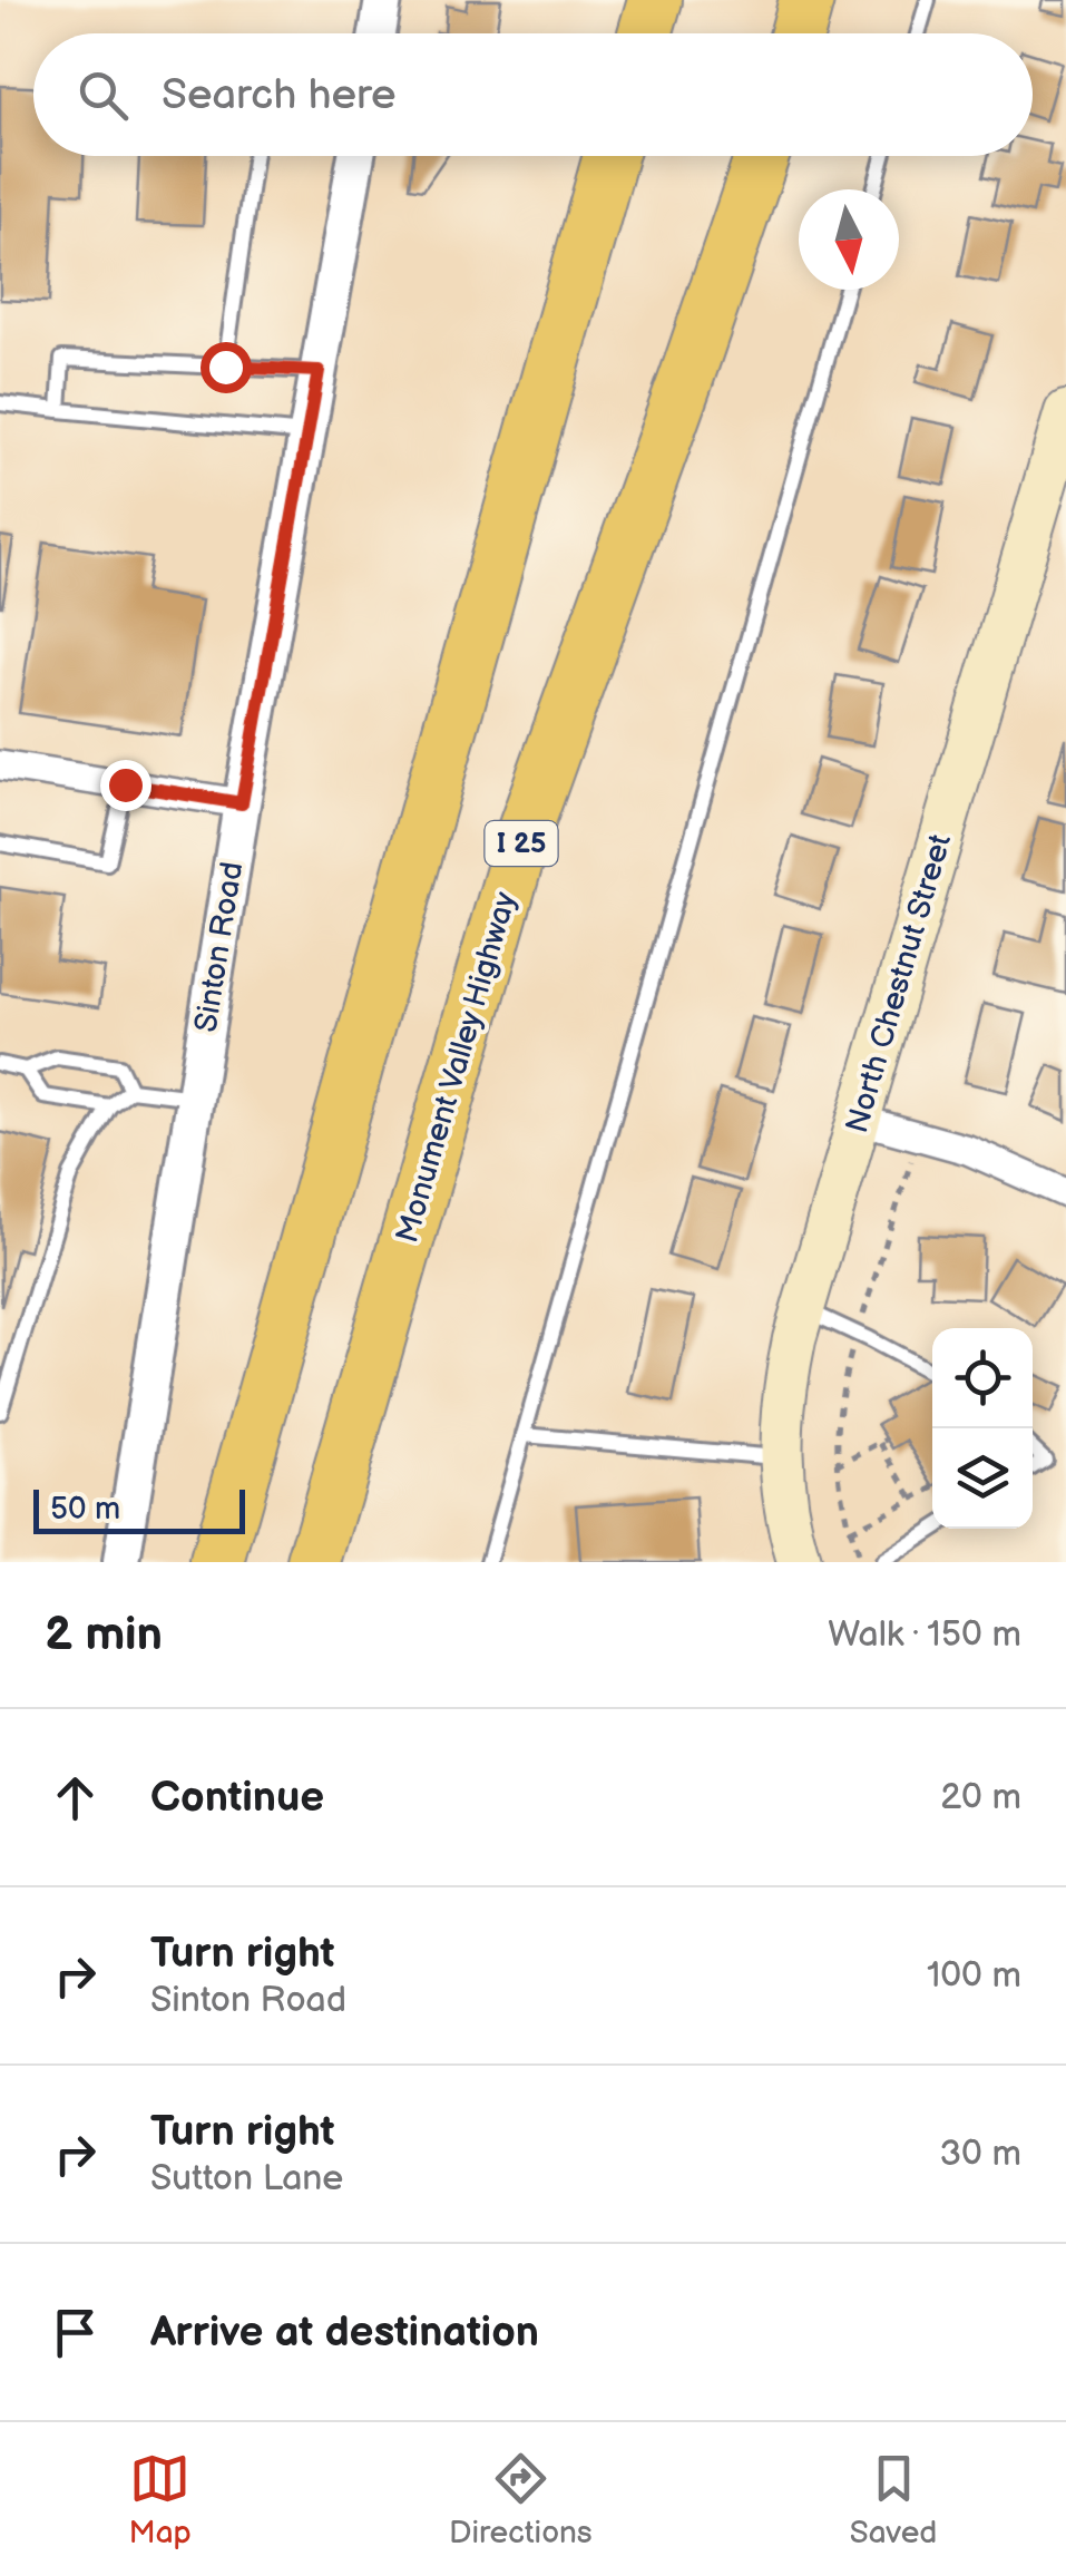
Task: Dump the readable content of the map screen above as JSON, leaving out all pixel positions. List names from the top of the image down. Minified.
{"streets":{"highway":["I 25","Monument Valley Highway"],"main road":["North Chestnut Street"],"street":["Sinton Road"]},"scale_bar":"50 m","north":"bottom","page":{"search":"Search here","scale":"50 m","heading":["2 min","Walk · 150 m"],"list":[["Continue","20 m"],["Turn right","Sinton Road","100 m"],["Turn right","Sutton Lane","30 m"],"Arrive at destination"],"nav":["Map","Directions","Saved"]}}
